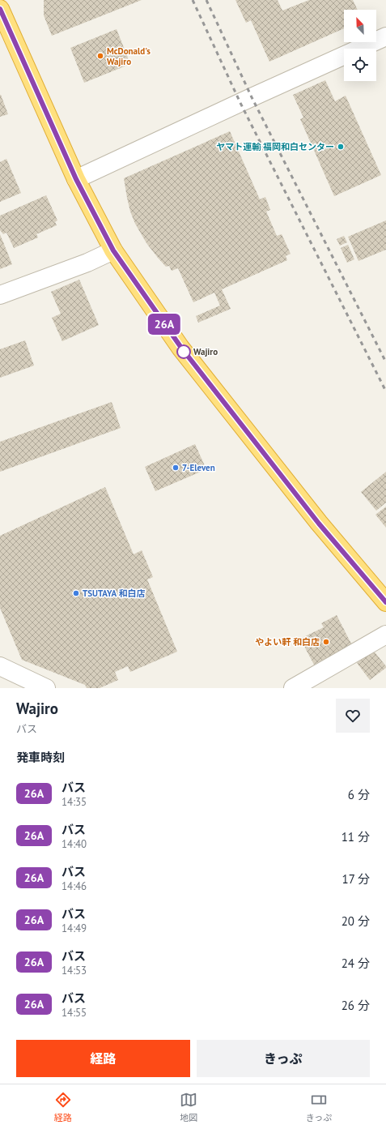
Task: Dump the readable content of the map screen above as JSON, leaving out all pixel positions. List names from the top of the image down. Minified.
{"places":["McDonald's Wajiro","ヤマト運輸 福岡和白センター","Wajiro","7-Eleven","TSUTAYA 和白店","やよい軒 和白店"],"lines":["bus line 26A"],"north":"top left","page":{"on_map":"26A","heading":[["Wajiro","バス"],"発車時刻"],"list":[{"mark":"26A","name":"バス","note":"14:35","value":"6 分"},{"mark":"26A","name":"バス","note":"14:40","value":"11 分"},{"mark":"26A","name":"バス","note":"14:46","value":"17 分"},{"mark":"26A","name":"バス","note":"14:49","value":"20 分"},{"mark":"26A","name":"バス","note":"14:53","value":"24 分"},{"mark":"26A","name":"バス","note":"14:55","value":"26 分"}],"buttons":["経路","きっぷ"],"tabs":["経路","地図","きっぷ"]}}
